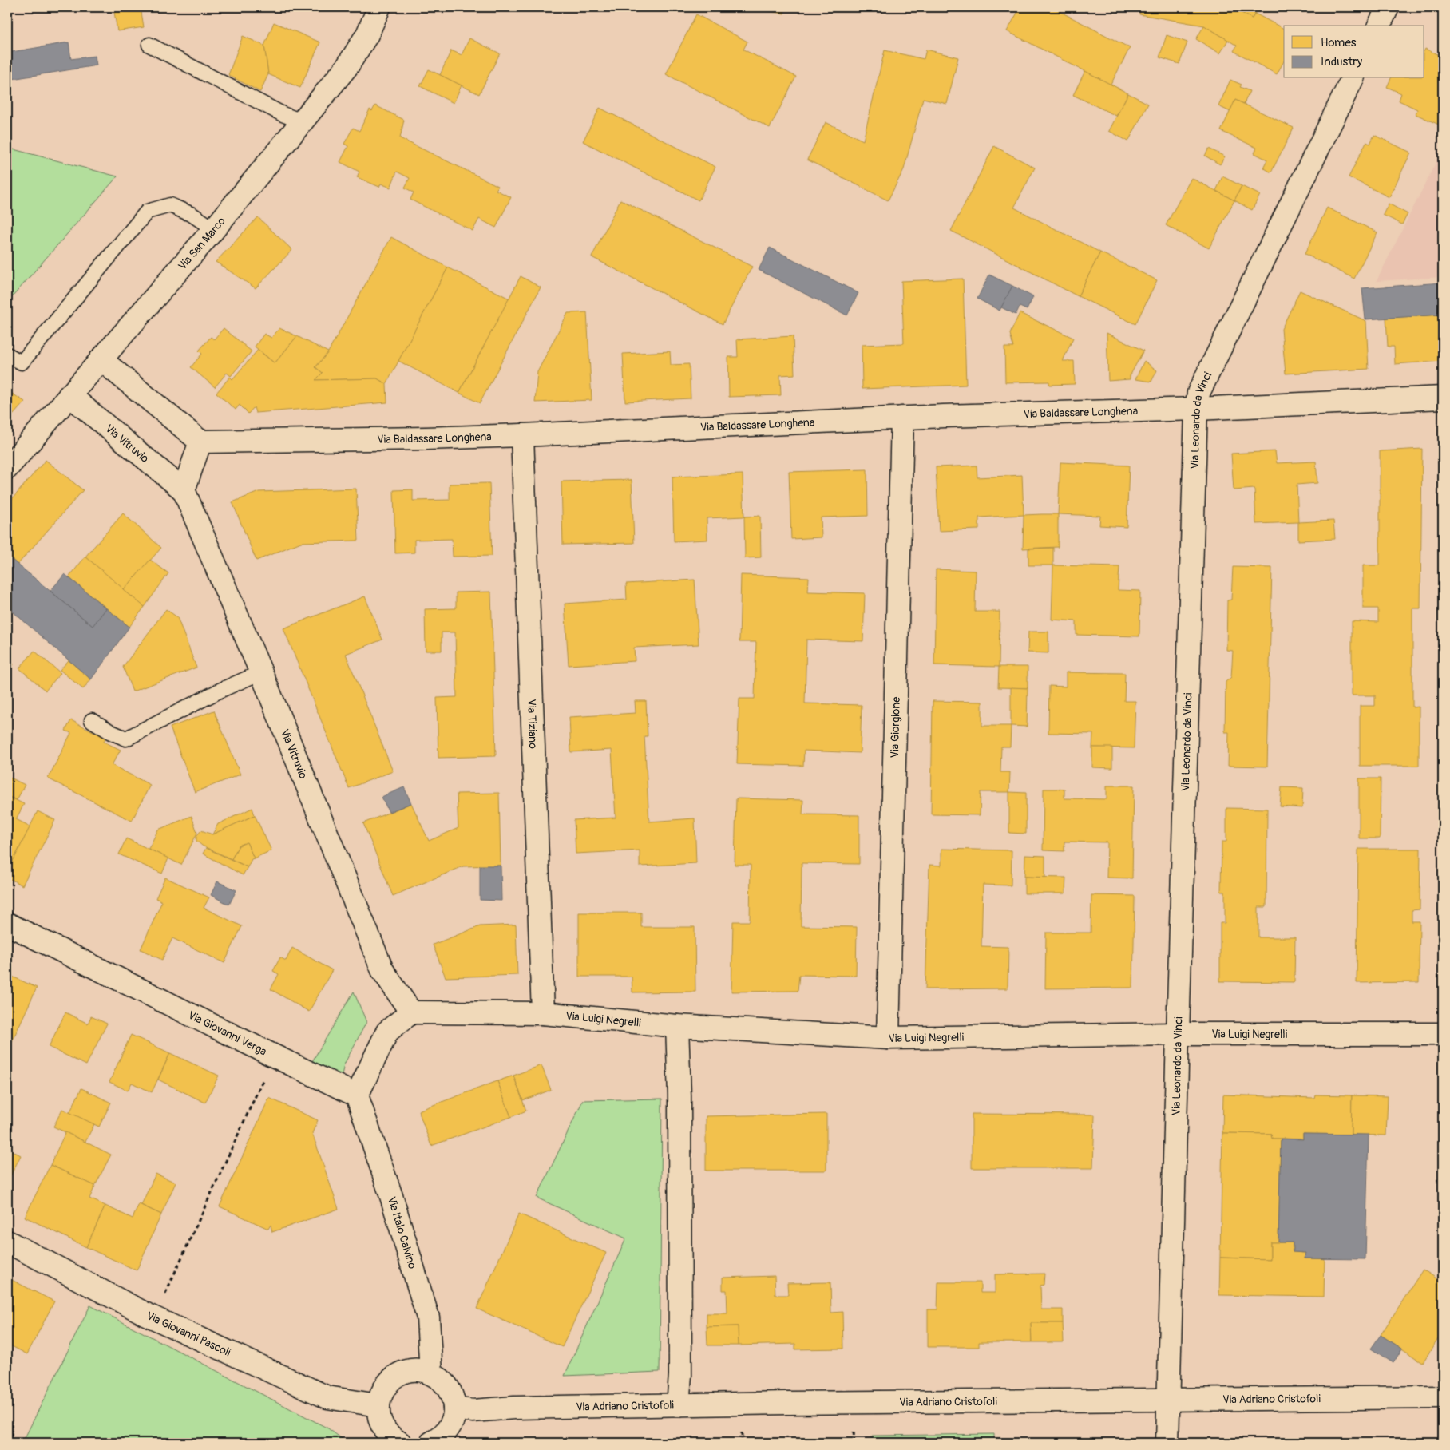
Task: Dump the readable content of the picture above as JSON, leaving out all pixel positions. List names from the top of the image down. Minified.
{"streets":{"street":["Via San Marco","Via Baldassare Longhena","Via Leonardo da Vinci","Via Vitruvio","Via Tiziano","Via Giorgione","Via Luigi Negrelli","Via Giovanni Verga","Via Italo Calvino","Via Giovanni Pascoli","Via Adriano Cristofoli"]},"crossings":[["Via San Marco","Via Vitruvio"],["Via Baldassare Longhena","Via Leonardo da Vinci"],["Via Baldassare Longhena","Via Tiziano"],["Via Baldassare Longhena","Via Giorgione"],["Via Leonardo da Vinci","Via Luigi Negrelli"],["Via Leonardo da Vinci","Via Adriano Cristofoli"],["Via Vitruvio","Via Luigi Negrelli"],["Via Tiziano","Via Luigi Negrelli"],["Via Giorgione","Via Luigi Negrelli"],["Via Giovanni Verga","Via Italo Calvino"]],"legend":["Homes","Industry"]}
